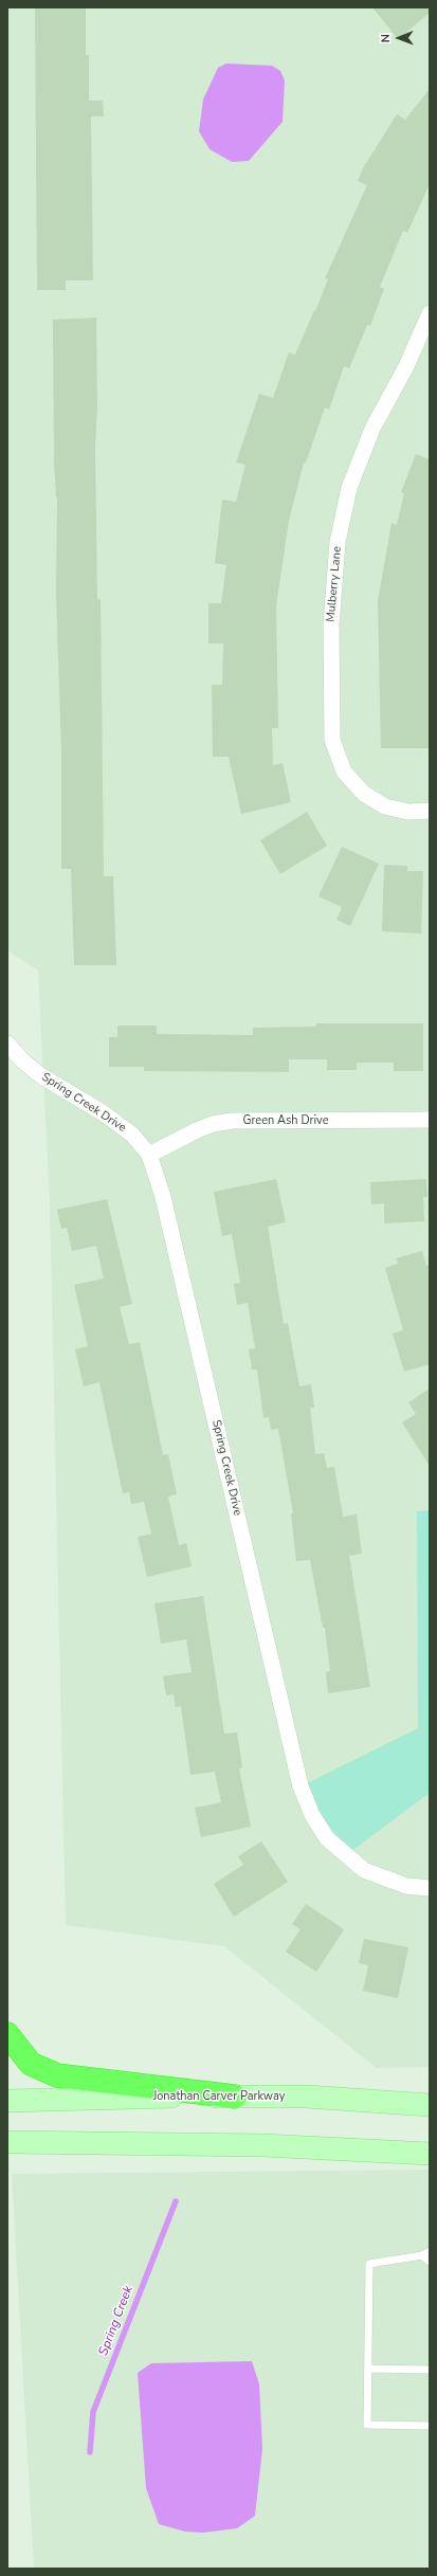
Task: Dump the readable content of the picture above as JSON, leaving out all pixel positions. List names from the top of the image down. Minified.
{"streets":{"main road":["Jonathan Carver Parkway"],"street":["Mulberry Lane","Spring Creek Drive","Green Ash Drive"]},"crossings":[["Spring Creek Drive","Green Ash Drive"]],"water":["Spring Creek"],"north":"left"}
